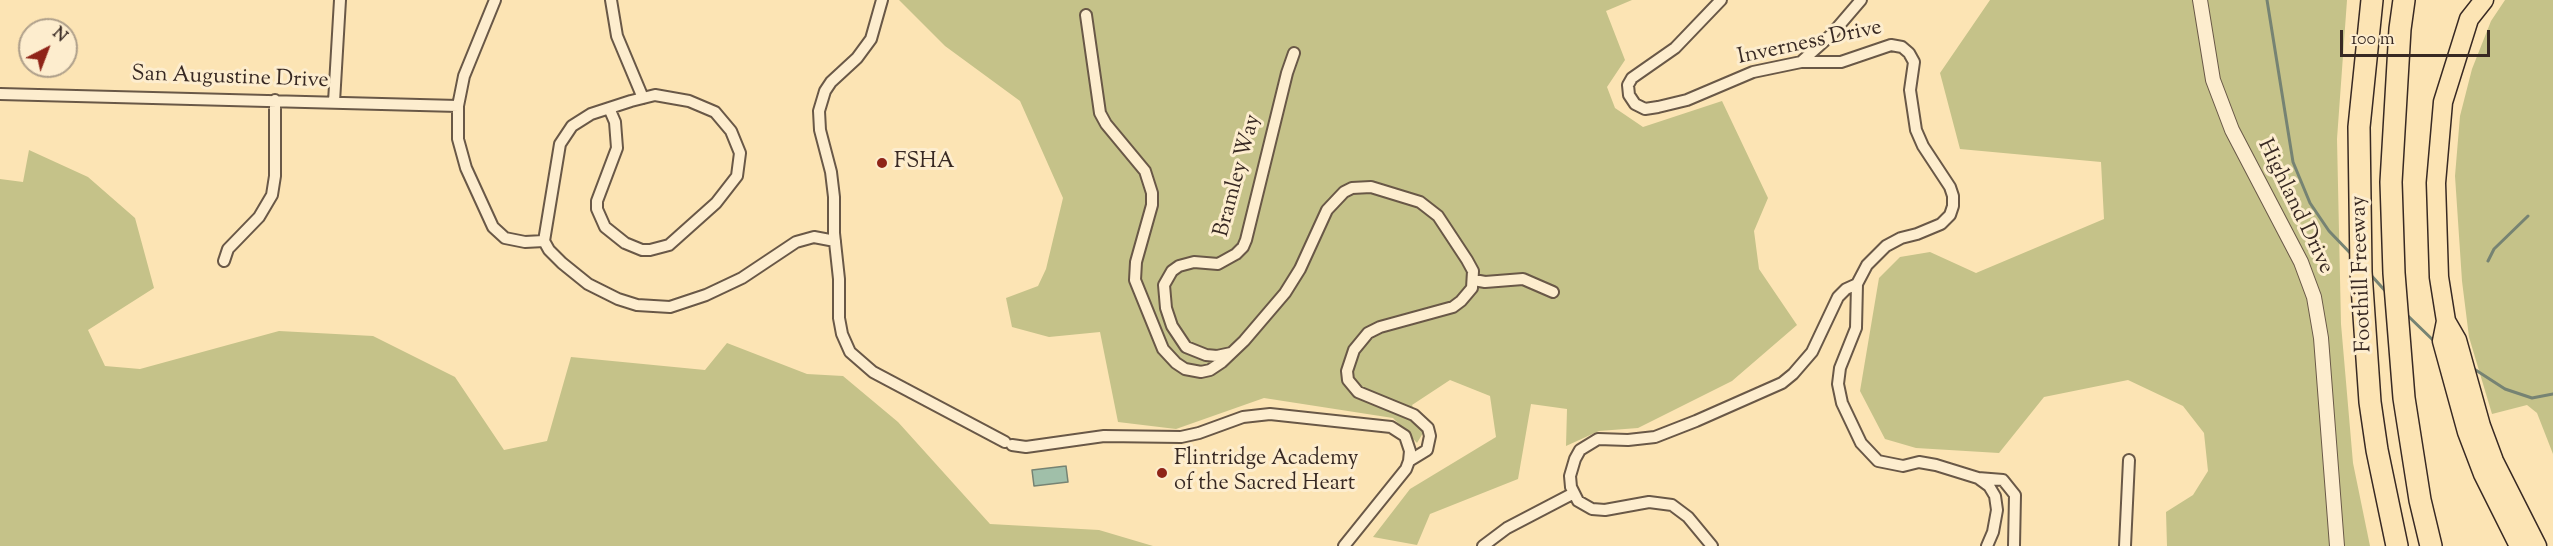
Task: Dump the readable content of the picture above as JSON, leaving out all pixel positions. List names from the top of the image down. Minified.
{"streets":{"highway":["Foothill Freeway"],"street":["Inverness Drive","San Augustine Drive","Bramley Way","Highland Drive"]},"places":["FSHA","Flintridge Academy of the Sacred Heart"],"scale_bar":"100 m","north":"top right"}
